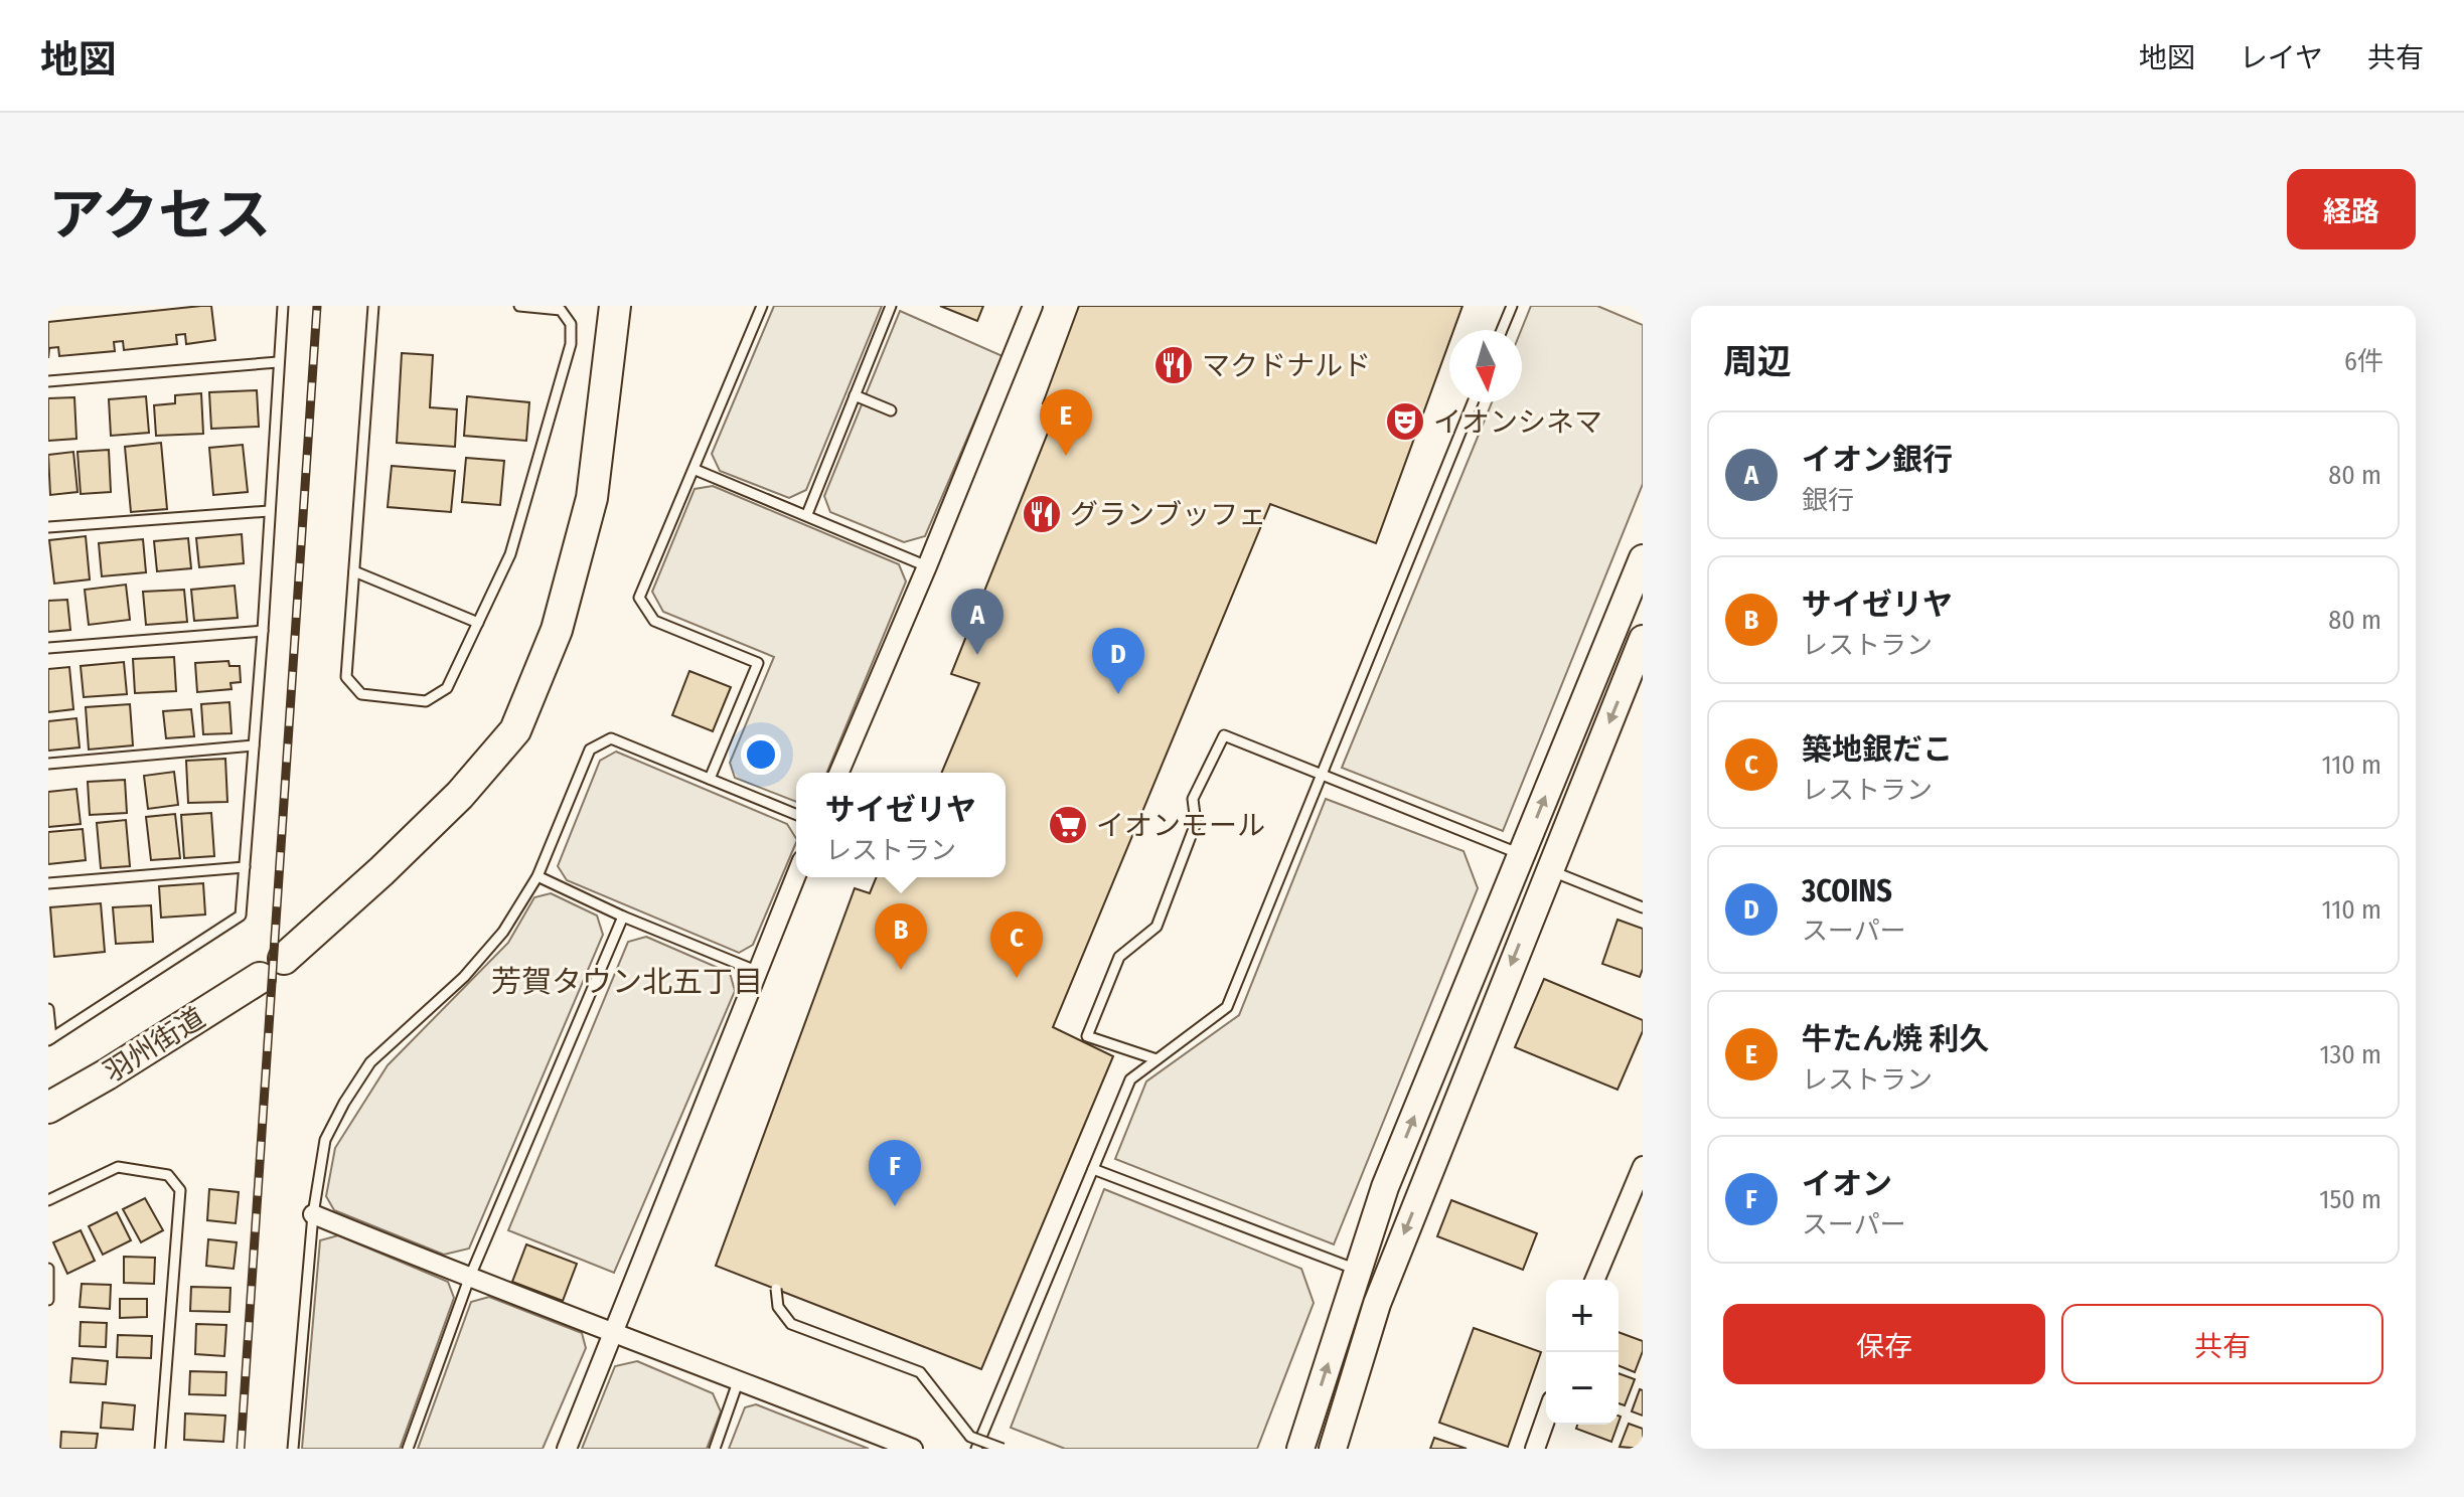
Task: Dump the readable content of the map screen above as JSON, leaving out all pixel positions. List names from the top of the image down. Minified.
{"streets":{"main road":["羽州街道"]},"districts":["芳賀タウン北五丁目"],"places":{"restaurant":["マクドナルド","グランブッフェ"],"theatre":["イオンシネマ"],"supermarket":["イオンモール"]},"north":"bottom","page":{"header":"地図","nav":["地図","レイヤ","共有"],"title":"アクセス","buttons":["経路",["保存","共有"]],"heading":["周辺","6件"],"pins":["E","A","D","B","C","F"],"list":[{"mark":"A","name":"イオン銀行","note":"銀行","value":"80 m"},{"mark":"B","name":"サイゼリヤ","note":"レストラン","value":"80 m"},{"mark":"C","name":"築地銀だこ","note":"レストラン","value":"110 m"},{"mark":"D","name":"3COINS","note":"スーパー","value":"110 m"},{"mark":"E","name":"牛たん焼 利久","note":"レストラン","value":"130 m"},{"mark":"F","name":"イオン","note":"スーパー","value":"150 m"}],"popup":["サイゼリヤ","レストラン"],"map_buttons":["+","−"]}}
